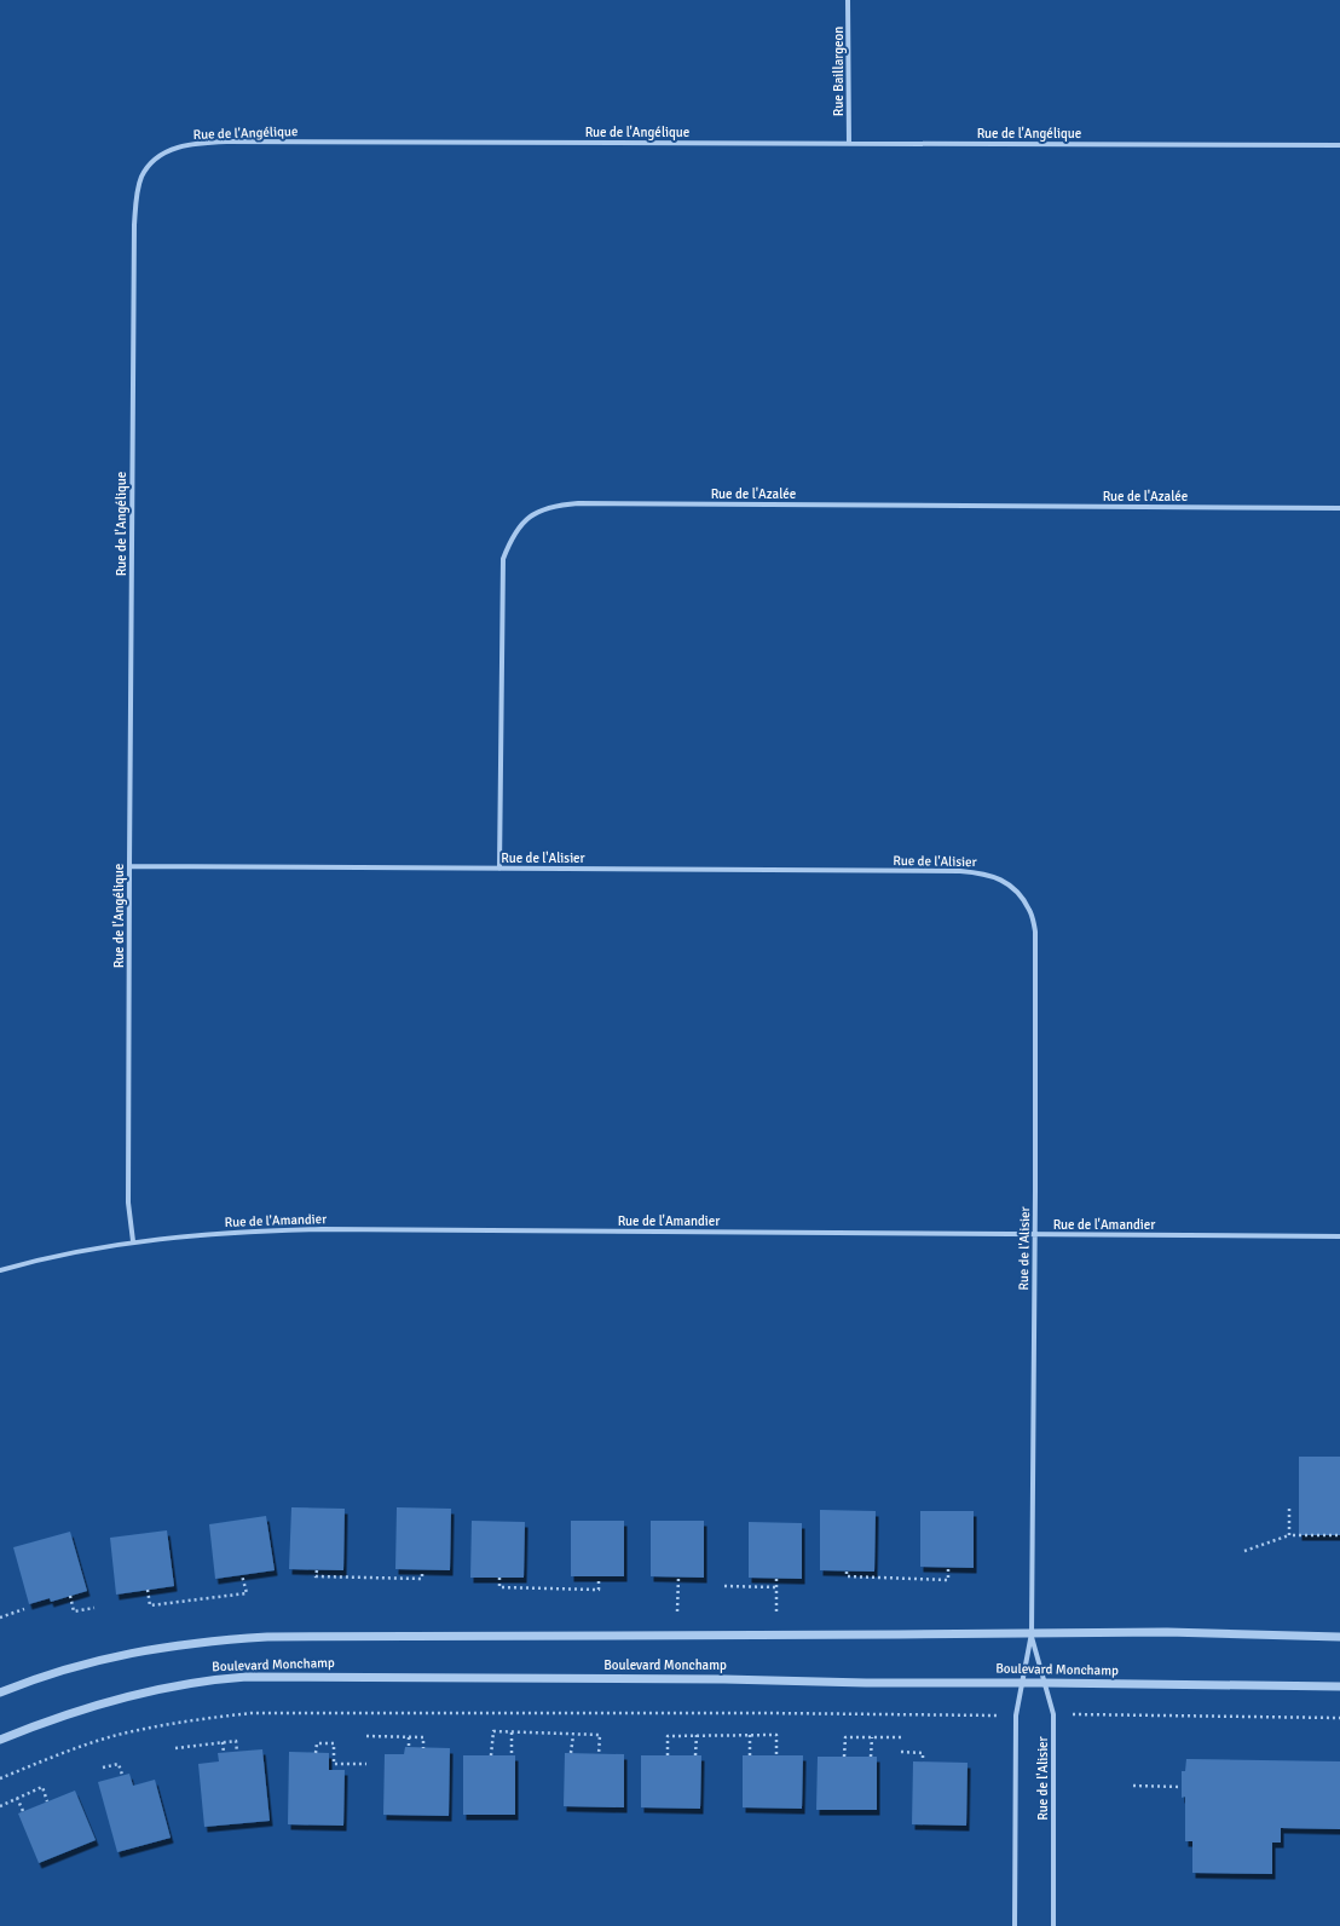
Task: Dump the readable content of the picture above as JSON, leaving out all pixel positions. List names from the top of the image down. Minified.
{"streets":{"street":["Rue Baillargeon","Rue de l'Angélique","Rue de l'Azalée","Rue de l'Alisier","Rue de l'Amandier","Boulevard Monchamp"]},"crossings":[["Rue Baillargeon","Rue de l'Angélique"],["Rue de l'Angélique","Rue de l'Alisier"],["Rue de l'Angélique","Rue de l'Amandier"],["Rue de l'Azalée","Rue de l'Alisier"],["Rue de l'Alisier","Rue de l'Amandier"],["Rue de l'Alisier","Boulevard Monchamp"]]}
